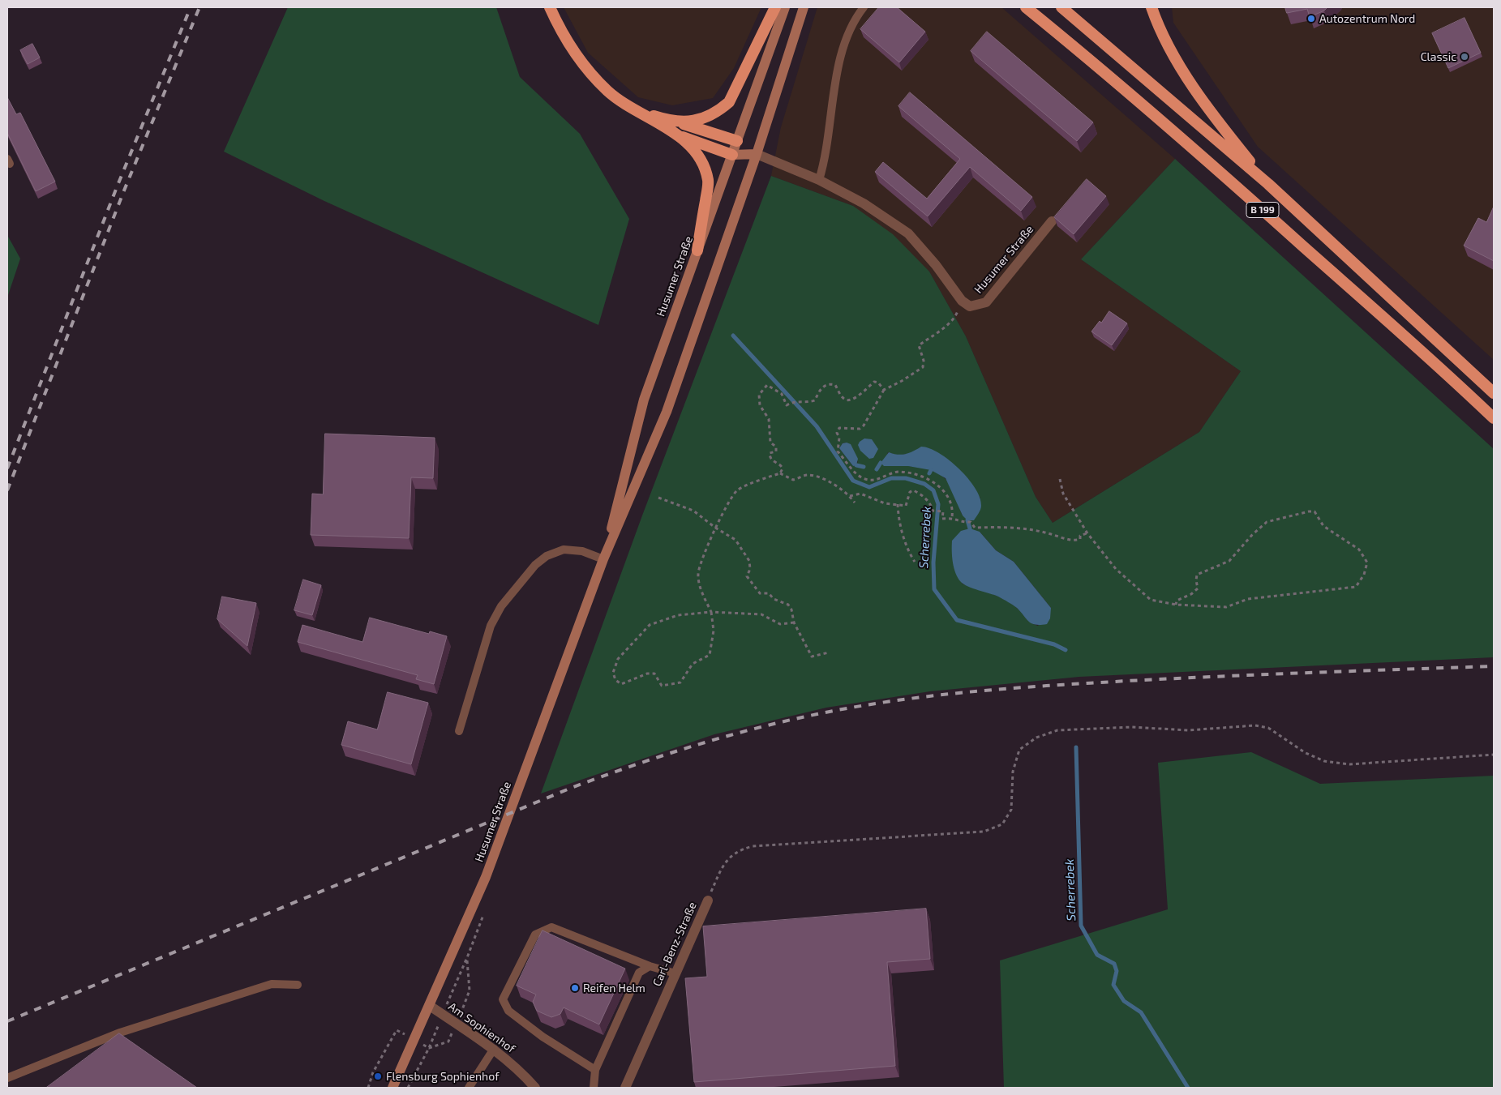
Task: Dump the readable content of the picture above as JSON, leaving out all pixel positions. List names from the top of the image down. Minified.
{"streets":{"highway":["B 199"],"main road":["Husumer Straße"],"street":["Carl-Benz-Straße","Am Sophienhof"]},"crossings":[["Husumer Straße","Am Sophienhof"]],"water":["Scherrebek"],"places":["Autozentrum Nord","Classic","Reifen Helm","Flensburg Sophienhof"]}
